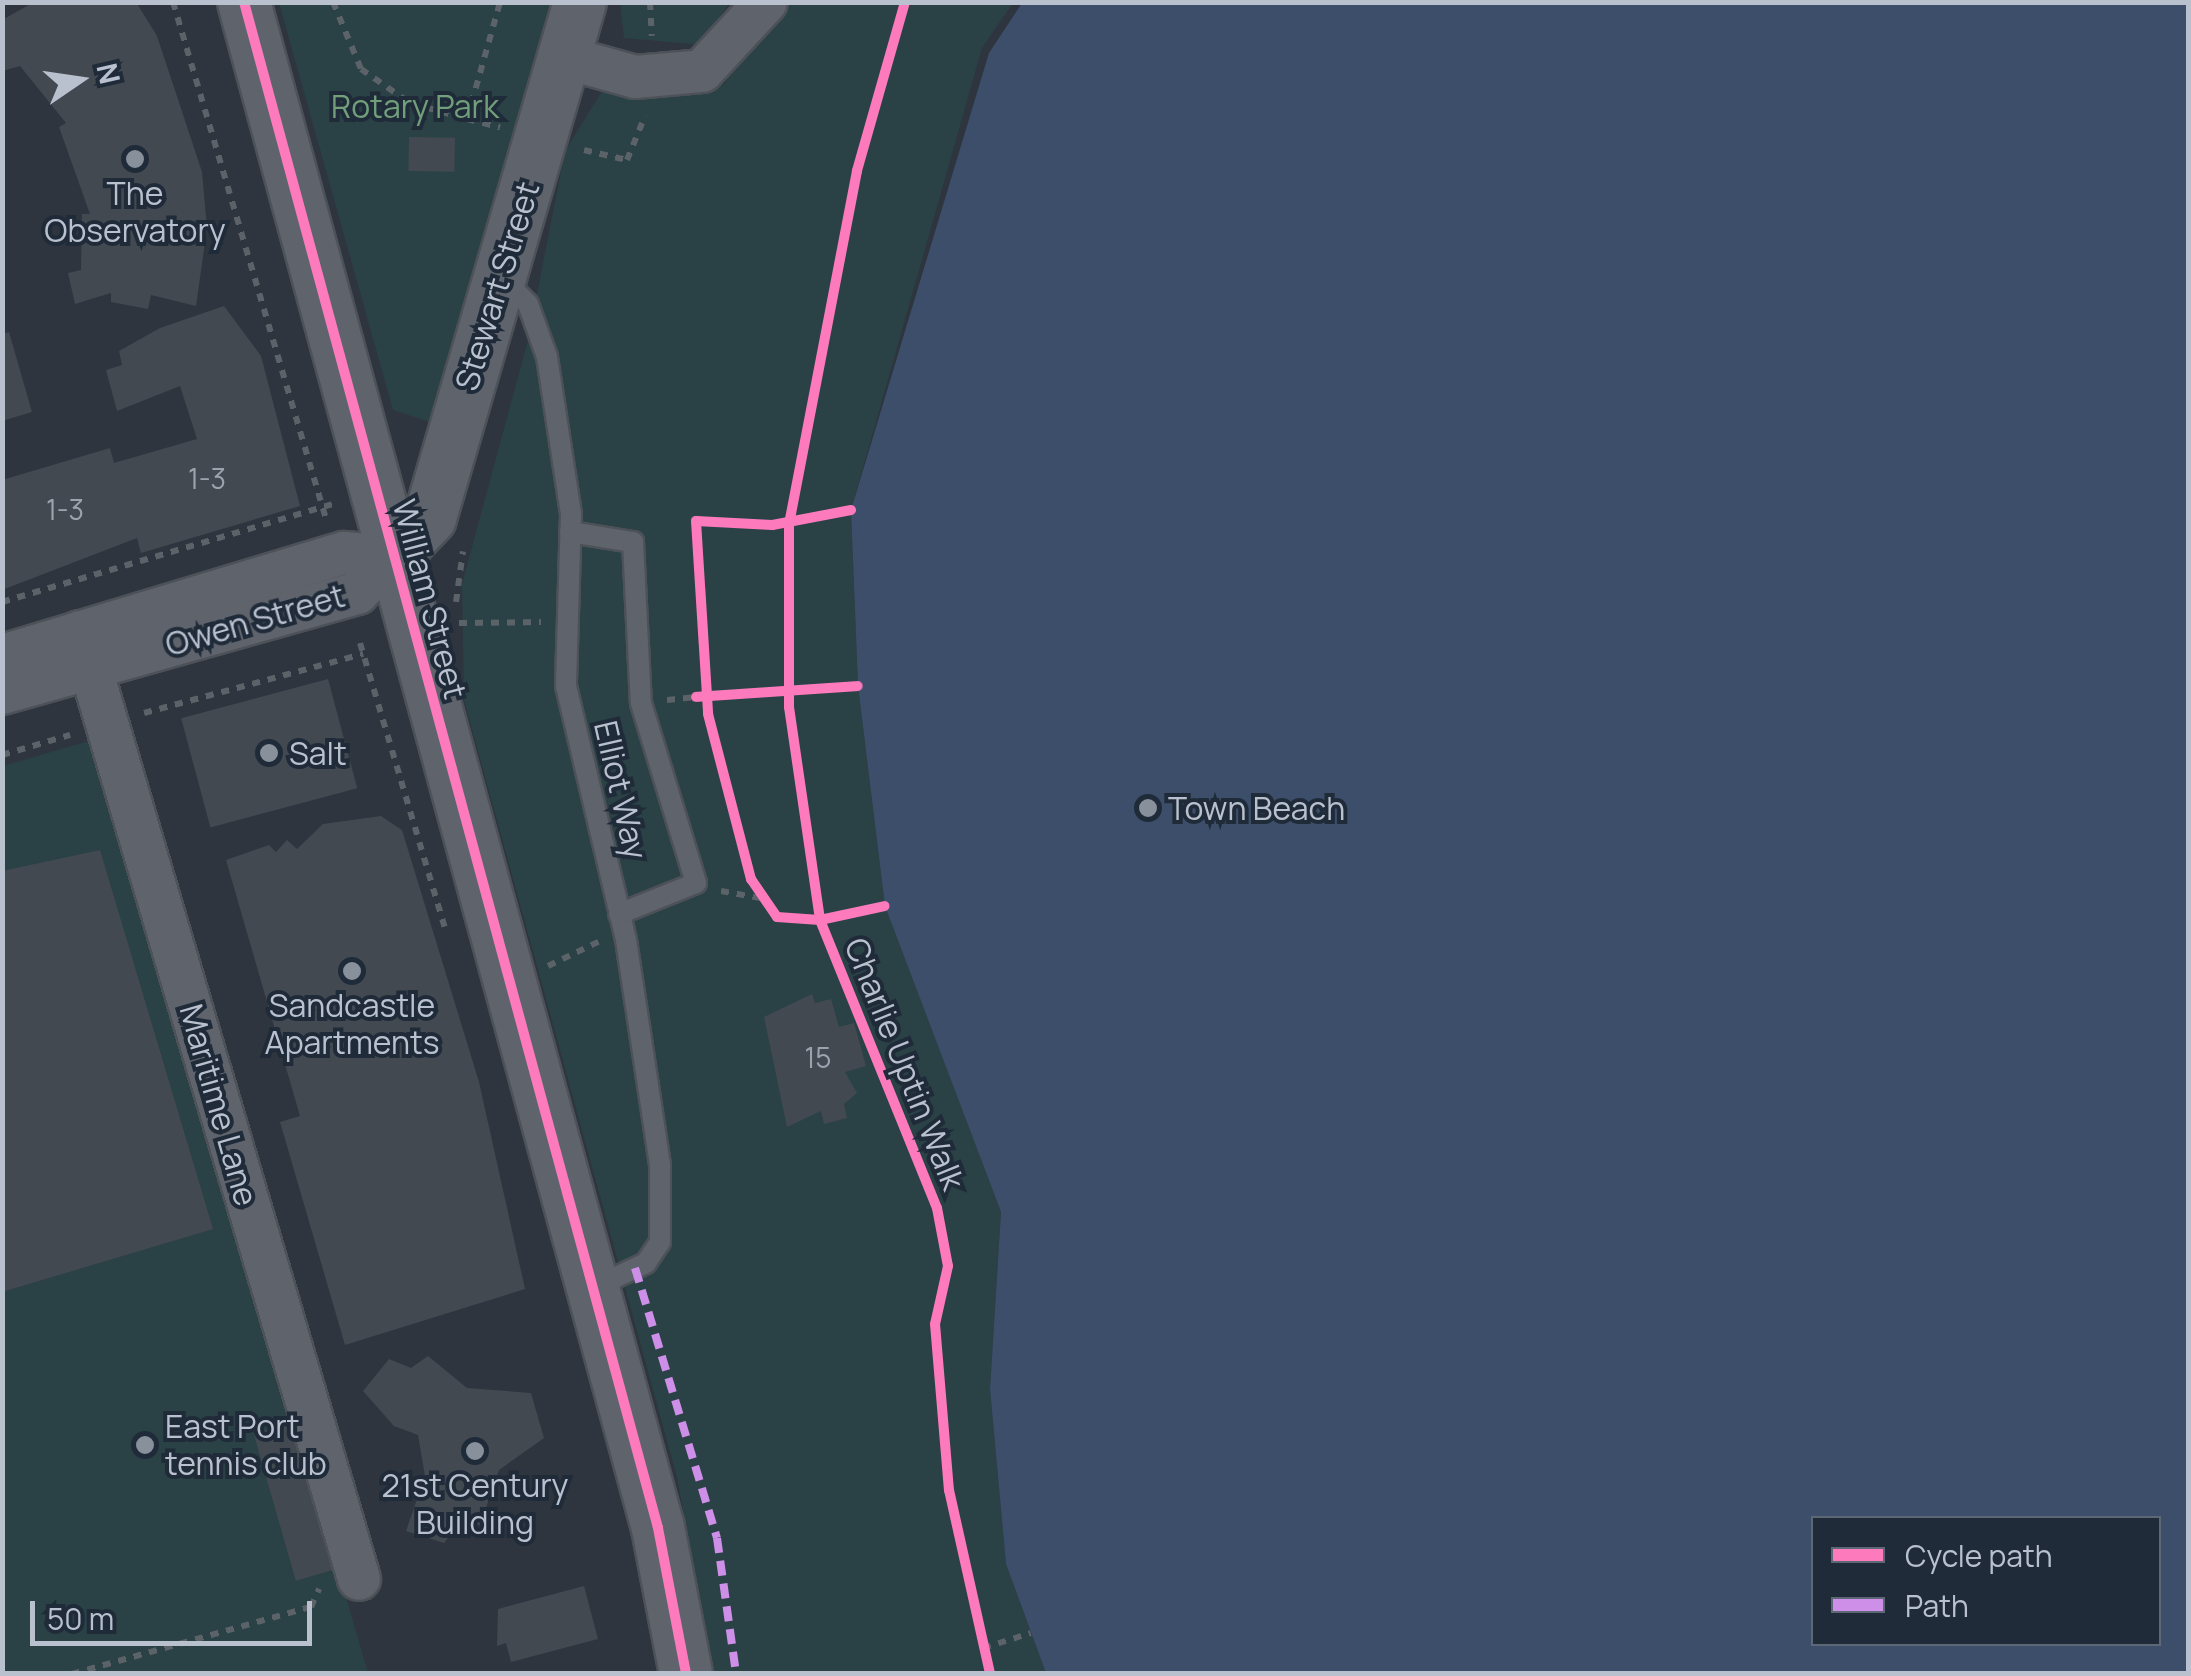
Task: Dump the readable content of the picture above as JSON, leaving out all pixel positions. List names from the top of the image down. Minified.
{"streets":{"street":["Stewart Street","William Street","Owen Street","Maritime Lane"],"lane":["Elliot Way"],"cycle path":["Charlie Uptin Walk"]},"crossings":[["Stewart Street","William Street"],["Stewart Street","Owen Street"],["Stewart Street","Elliot Way"],["William Street","Owen Street"],["William Street","Elliot Way"],["Owen Street","Maritime Lane"]],"parks":["Rotary Park"],"places":["The Observatory","Salt","Town Beach","Sandcastle Apartments","East Port tennis club","21st Century Building"],"house_numbers":["1-3","1-3","15"],"legend":["Cycle path","Path"],"scale_bar":"50 m","north":"right"}
